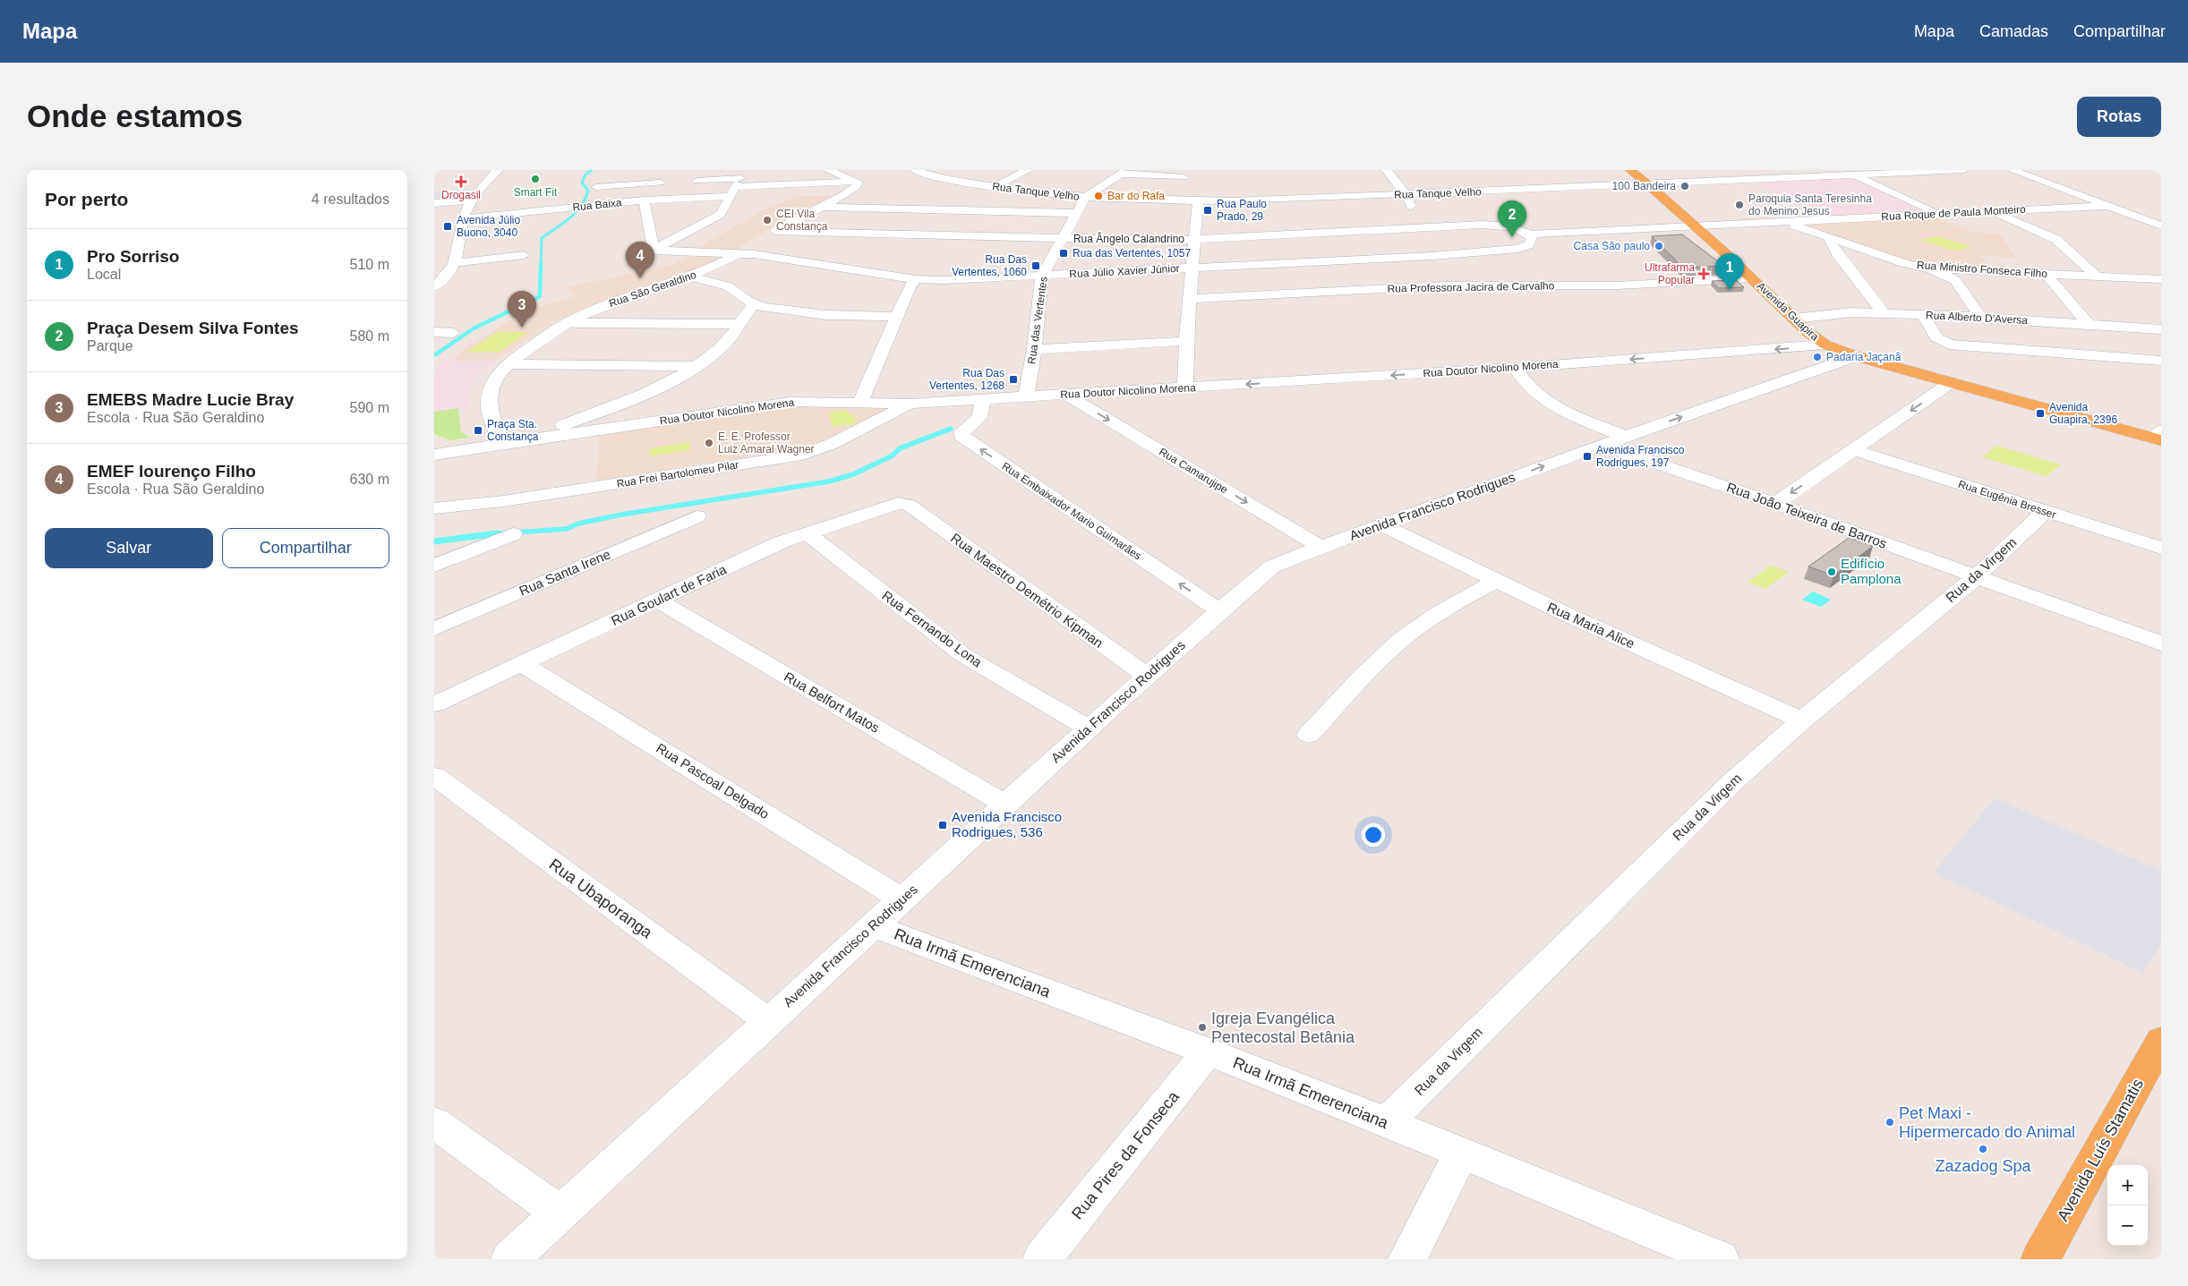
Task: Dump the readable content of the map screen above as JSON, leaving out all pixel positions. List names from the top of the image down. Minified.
{"streets":{"main road":["Avenida Guapira","Avenida Luís Stamatis"],"street":["Rua Tanque Velho","Rua Baixa","Rua Roque de Paula Monteiro","Rua Ângelo Calandrino","Rua Ministro Fonseca Filho","Rua Júlio Xavier Júnior","Rua Professora Jacira de Carvalho","Rua São Geraldino","Rua Alberto D'Aversa","Rua das Vertentes","Rua Doutor Nicolino Morena","Rua Camarujipe","Rua Frei Bartolomeu Pilar","Rua Eugênia Bresser","Avenida Francisco Rodrigues","Rua Embaixador Mario Guimarães","Rua João Teixeira de Barros","Rua da Virgem","Rua Santa Irene","Rua Maestro Demétrio Kipman","Rua Goulart de Faria","Rua Maria Alice","Rua Fernando Lona","Rua Belfort Matos","Rua Pascoal Delgado","Rua Ubaporanga","Rua Irmã Emerenciana","Rua Pires da Fonseca"]},"crossings":[["Rua Tanque Velho","Avenida Guapira"],["Rua Tanque Velho","Rua das Vertentes"],["Rua Roque de Paula Monteiro","Rua Ângelo Calandrino"],["Rua Roque de Paula Monteiro","Rua Ministro Fonseca Filho"],["Rua Roque de Paula Monteiro","Rua Júlio Xavier Júnior"],["Rua Roque de Paula Monteiro","Avenida Guapira"],["Rua Ângelo Calandrino","Rua Júlio Xavier Júnior"],["Rua Ângelo Calandrino","Rua São Geraldino"],["Rua Ângelo Calandrino","Rua das Vertentes"],["Rua Júlio Xavier Júnior","Rua São Geraldino"],["Rua Júlio Xavier Júnior","Rua das Vertentes"],["Rua Professora Jacira de Carvalho","Avenida Guapira"],["Rua São Geraldino","Rua Doutor Nicolino Morena"],["Avenida Guapira","Rua Alberto D'Aversa"],["Avenida Guapira","Rua Doutor Nicolino Morena"],["Avenida Guapira","Avenida Francisco Rodrigues"],["Rua das Vertentes","Rua Doutor Nicolino Morena"],["Rua Doutor Nicolino Morena","Rua Camarujipe"],["Rua Doutor Nicolino Morena","Rua Frei Bartolomeu Pilar"],["Rua Doutor Nicolino Morena","Rua Embaixador Mario Guimarães"],["Rua Camarujipe","Avenida Francisco Rodrigues"],["Rua Eugênia Bresser","Rua da Virgem"],["Avenida Francisco Rodrigues","Rua Embaixador Mario Guimarães"],["Avenida Francisco Rodrigues","Rua João Teixeira de Barros"],["Avenida Francisco Rodrigues","Rua Maestro Demétrio Kipman"],["Avenida Francisco Rodrigues","Rua Maria Alice"],["Avenida Francisco Rodrigues","Rua Fernando Lona"],["Avenida Francisco Rodrigues","Rua Belfort Matos"],["Avenida Francisco Rodrigues","Rua Pascoal Delgado"],["Avenida Francisco Rodrigues","Rua Ubaporanga"],["Avenida Francisco Rodrigues","Rua Irmã Emerenciana"],["Rua João Teixeira de Barros","Rua da Virgem"],["Rua da Virgem","Rua Maria Alice"],["Rua da Virgem","Rua Irmã Emerenciana"],["Rua Maestro Demétrio Kipman","Rua Goulart de Faria"],["Rua Goulart de Faria","Rua Fernando Lona"],["Rua Goulart de Faria","Rua Belfort Matos"],["Rua Goulart de Faria","Rua Pascoal Delgado"],["Rua Irmã Emerenciana","Rua Pires da Fonseca"]],"one_way":["Rua Doutor Nicolino Morena","Rua Camarujipe","Rua Embaixador Mario Guimarães"],"places":{"other":["Smart Fit","100 Bandeira","Bar do Rafa","Paroquia Santa Teresinha do Menino Jesus","CEI Vila Constança","Casa São paulo","Padaria Jaçanã","E. E. Professor Luiz Amaral Wagner","Edifício Pamplona","Igreja Evangélica Pentecostal Betânia","Pet Maxi - Hipermercado do Animal","Zazadog Spa"],"health":["Drogasil","Ultrafarma Popular"],"transit":["Rua Paulo Prado, 29","Avenida Júlio Buono, 3040","Rua das Vertentes, 1057","Rua Das Vertentes, 1060","Rua Das Vertentes, 1268","Avenida Guapira, 2396","Praça Sta. Constança","Avenida Francisco Rodrigues, 197","Avenida Francisco Rodrigues, 536"]},"page":{"header":"Mapa","nav":["Mapa","Camadas","Compartilhar"],"buttons":["Rotas",["Salvar","Compartilhar"]],"title":"Onde estamos","heading":["Por perto","4 resultados"],"pins":["2","4","1","3"],"list":[{"mark":"1","name":"Pro Sorriso","note":"Local","value":"510 m"},{"mark":"2","name":"Praça Desem Silva Fontes","note":"Parque","value":"580 m"},{"mark":"3","name":"EMEBS Madre Lucie Bray","note":"Escola · Rua São Geraldino","value":"590 m"},{"mark":"4","name":"EMEF lourenço Filho","note":"Escola · Rua São Geraldino","value":"630 m"}],"map_buttons":["+","−"]}}
